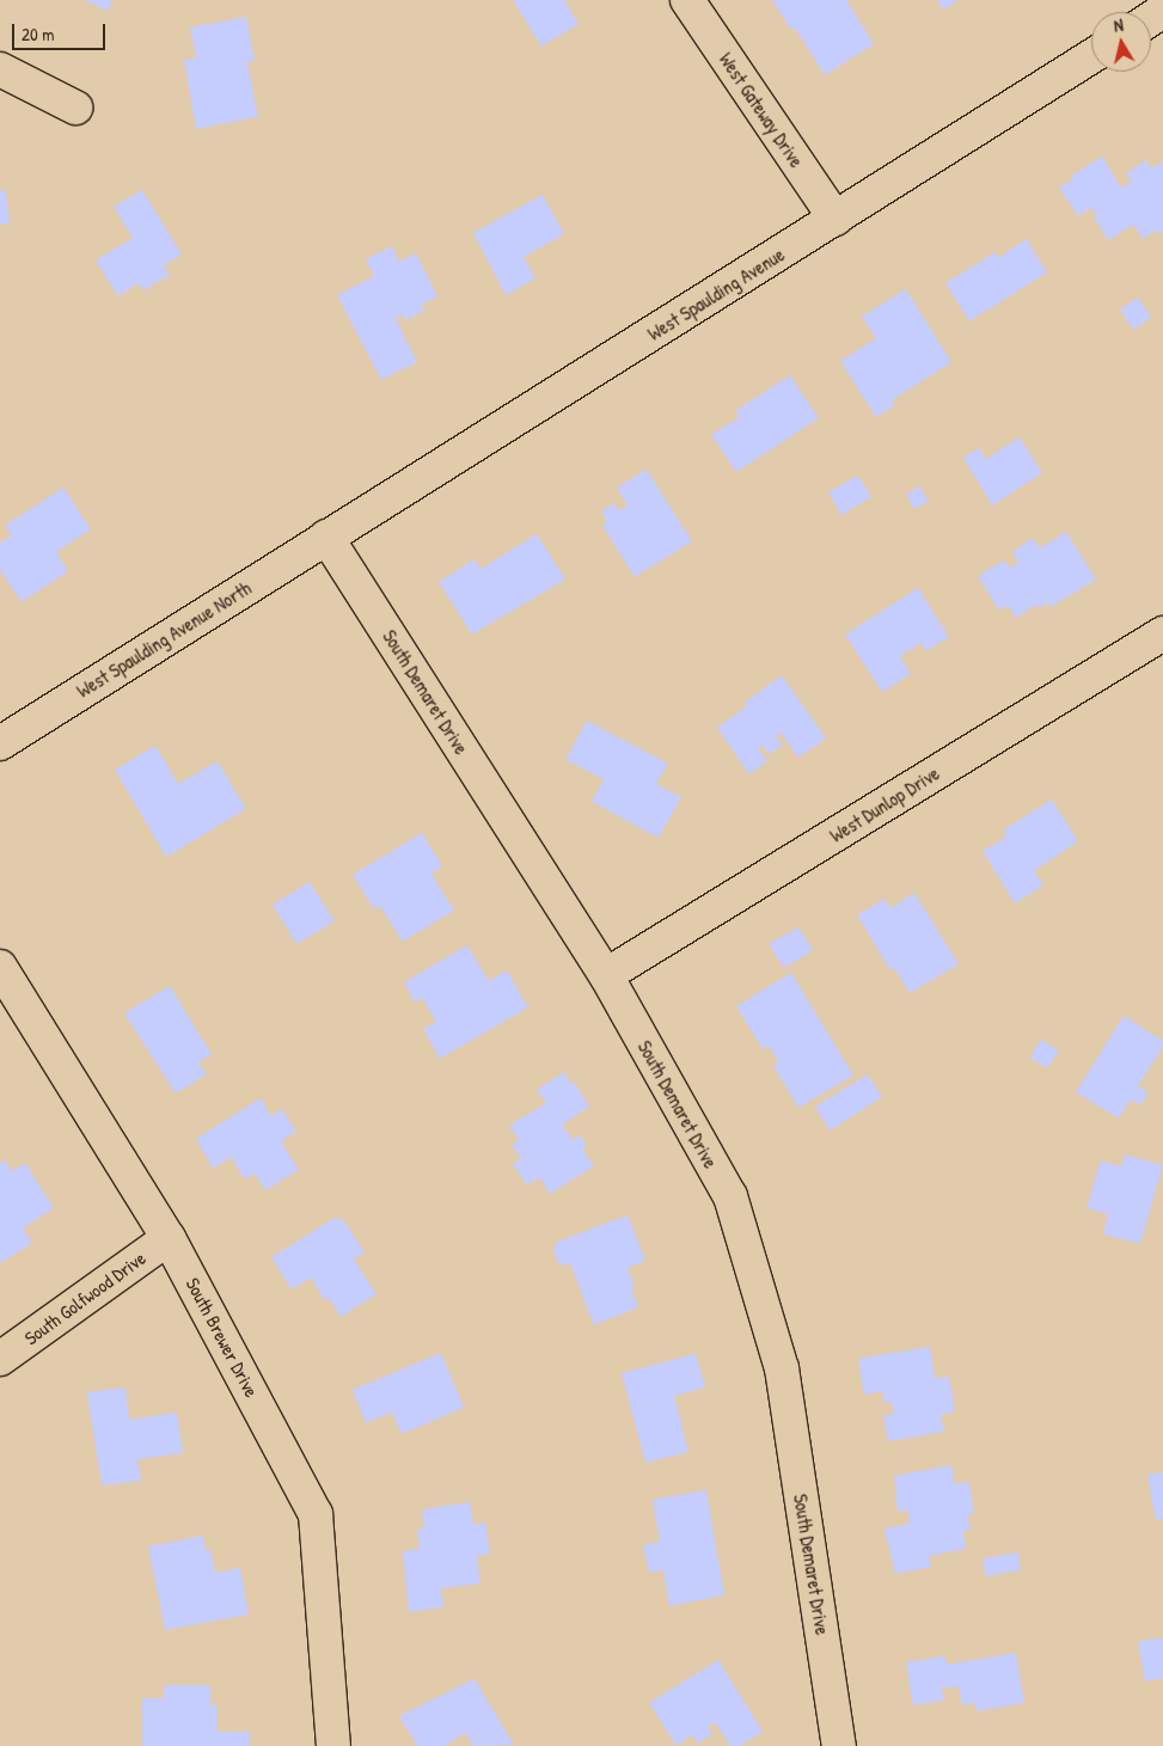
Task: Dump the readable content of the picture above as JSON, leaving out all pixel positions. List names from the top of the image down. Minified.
{"streets":{"street":["West Gateway Drive","West Spaulding Avenue","West Spaulding Avenue North","South Demaret Drive","West Dunlop Drive","South Golfwood Drive","South Brewer Drive"]},"crossings":[["West Gateway Drive","West Spaulding Avenue"],["West Spaulding Avenue","West Spaulding Avenue North"],["West Spaulding Avenue","South Demaret Drive"],["West Spaulding Avenue North","South Demaret Drive"],["South Demaret Drive","West Dunlop Drive"],["South Golfwood Drive","South Brewer Drive"]],"scale_bar":"20 m","north":"top"}
